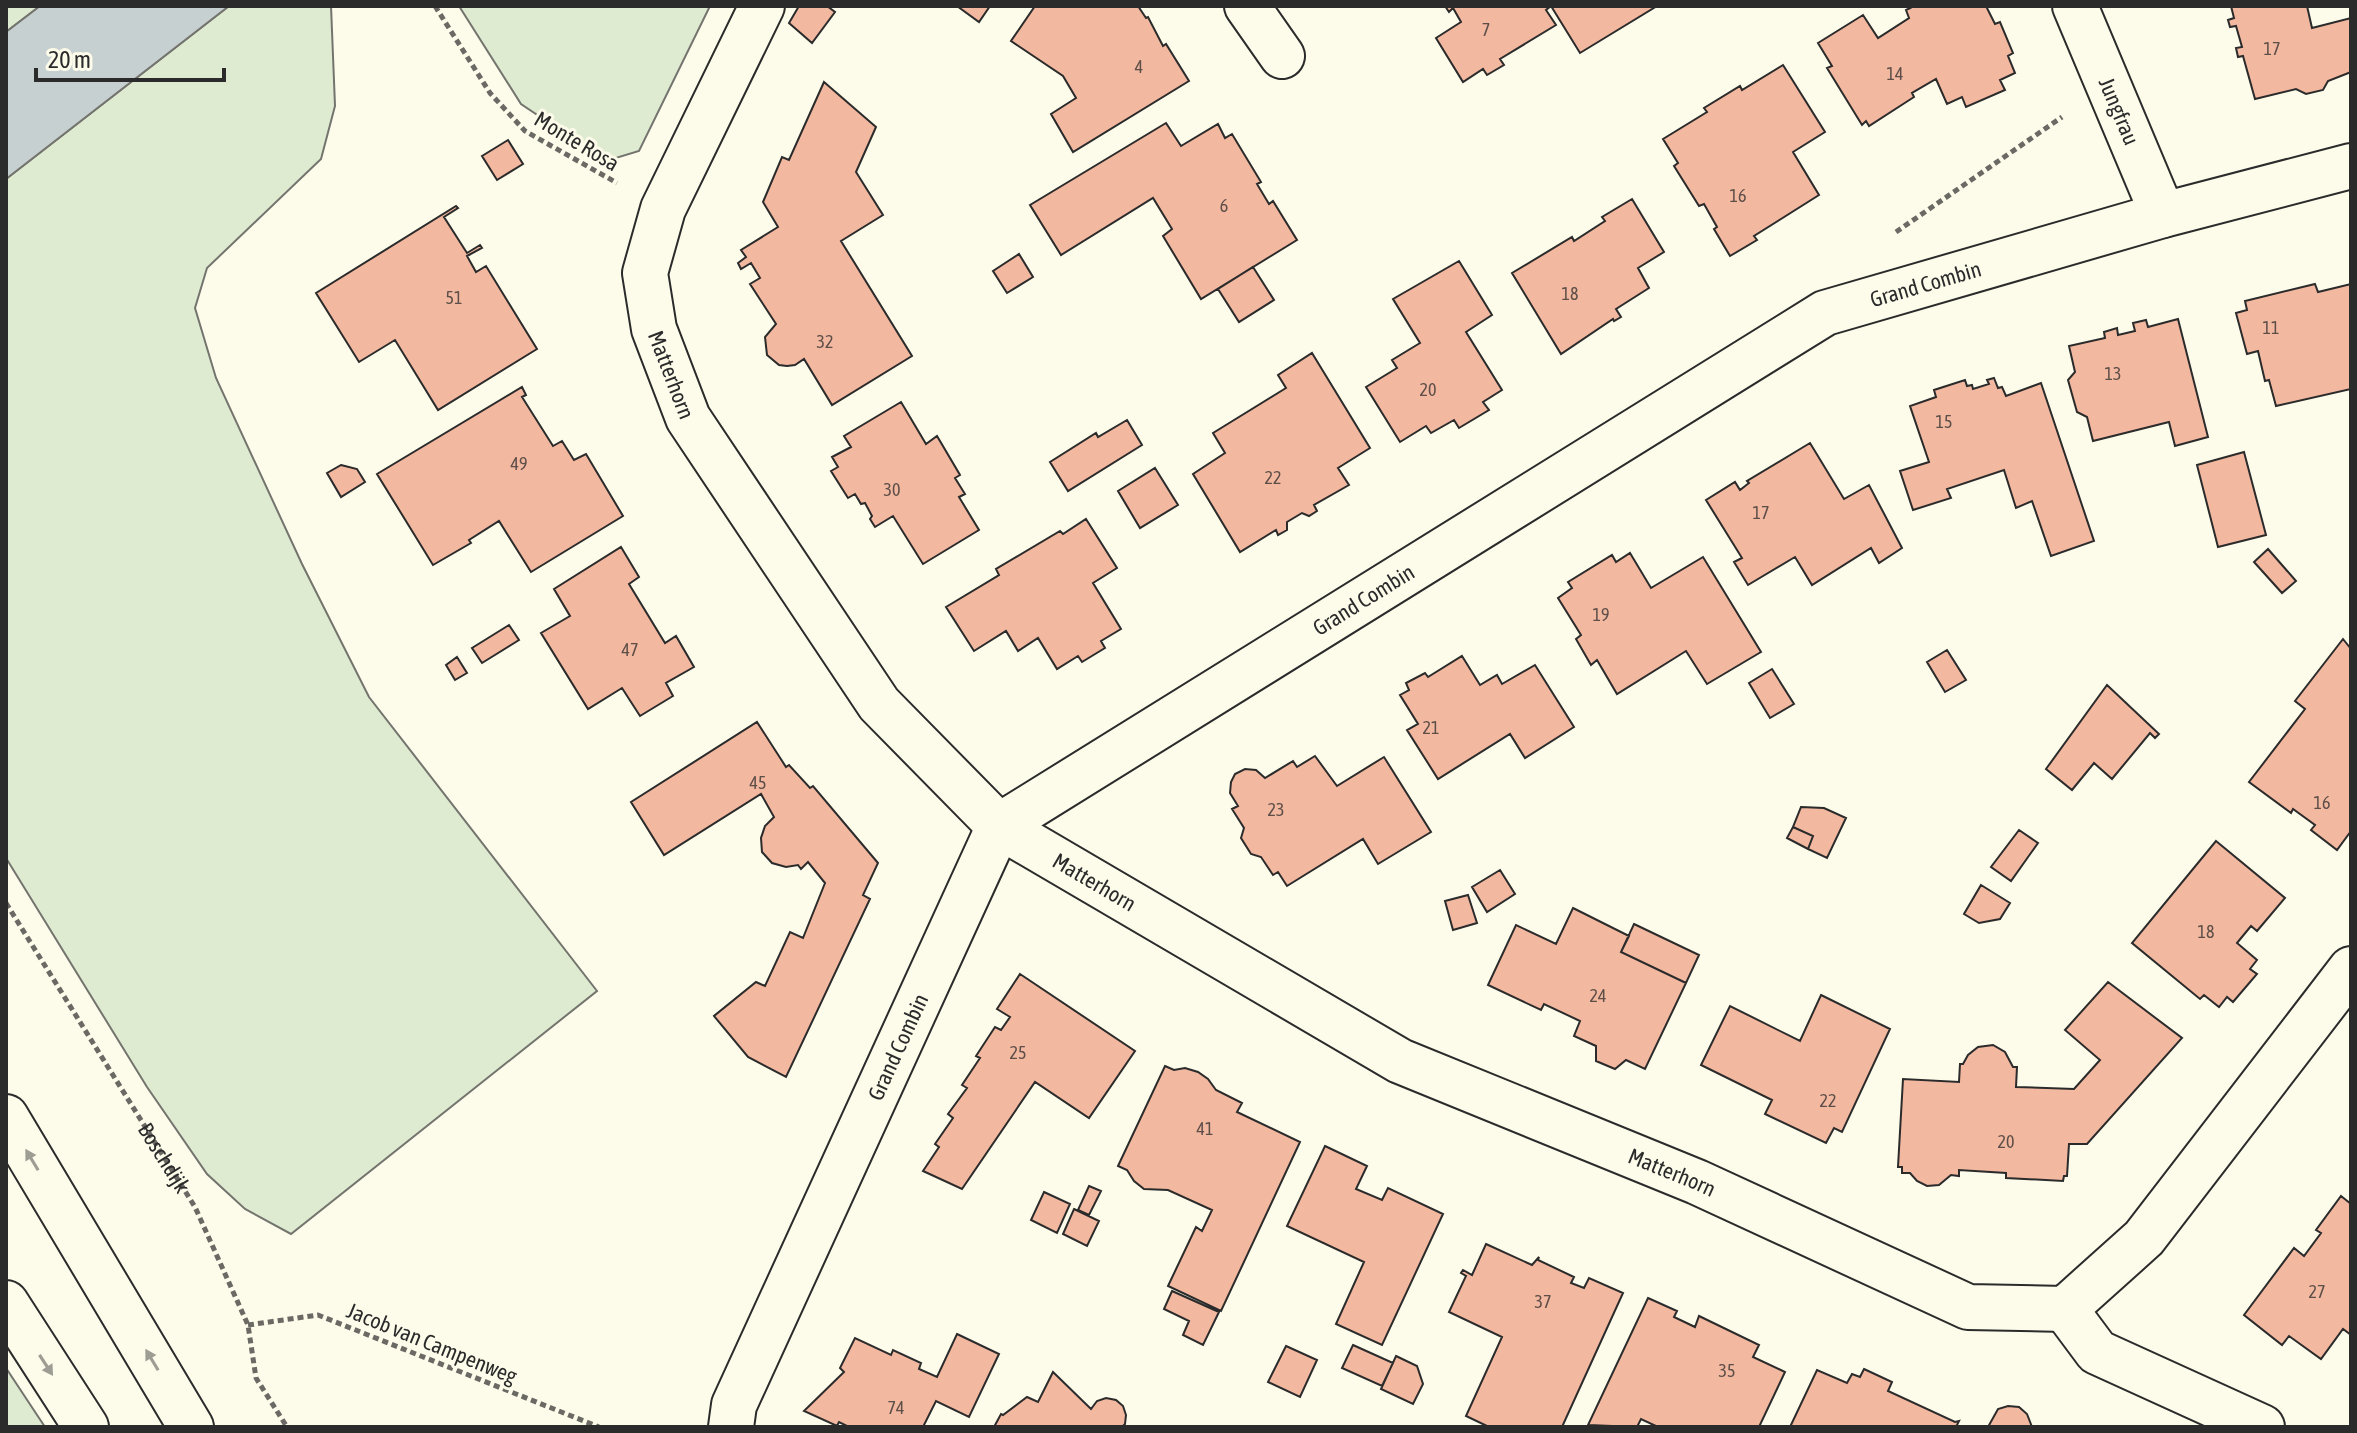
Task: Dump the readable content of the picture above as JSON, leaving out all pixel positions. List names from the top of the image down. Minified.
{"streets":{"street":["Jungfrau","Grand Combin","Matterhorn"],"path":["Monte Rosa","Boschdijk","Jacob van Campenweg"]},"crossings":[["Jungfrau","Grand Combin"],["Monte Rosa","Matterhorn"],["Grand Combin","Matterhorn"],["Boschdijk","Jacob van Campenweg"]],"house_numbers":["7","17","4","14","16","6","18","51","11","32","13","20","15","49","22","30","17","19","47","21","45","16","23","18","24","25","22","41","20","27","37","35","74"],"scale_bar":"20 m"}
